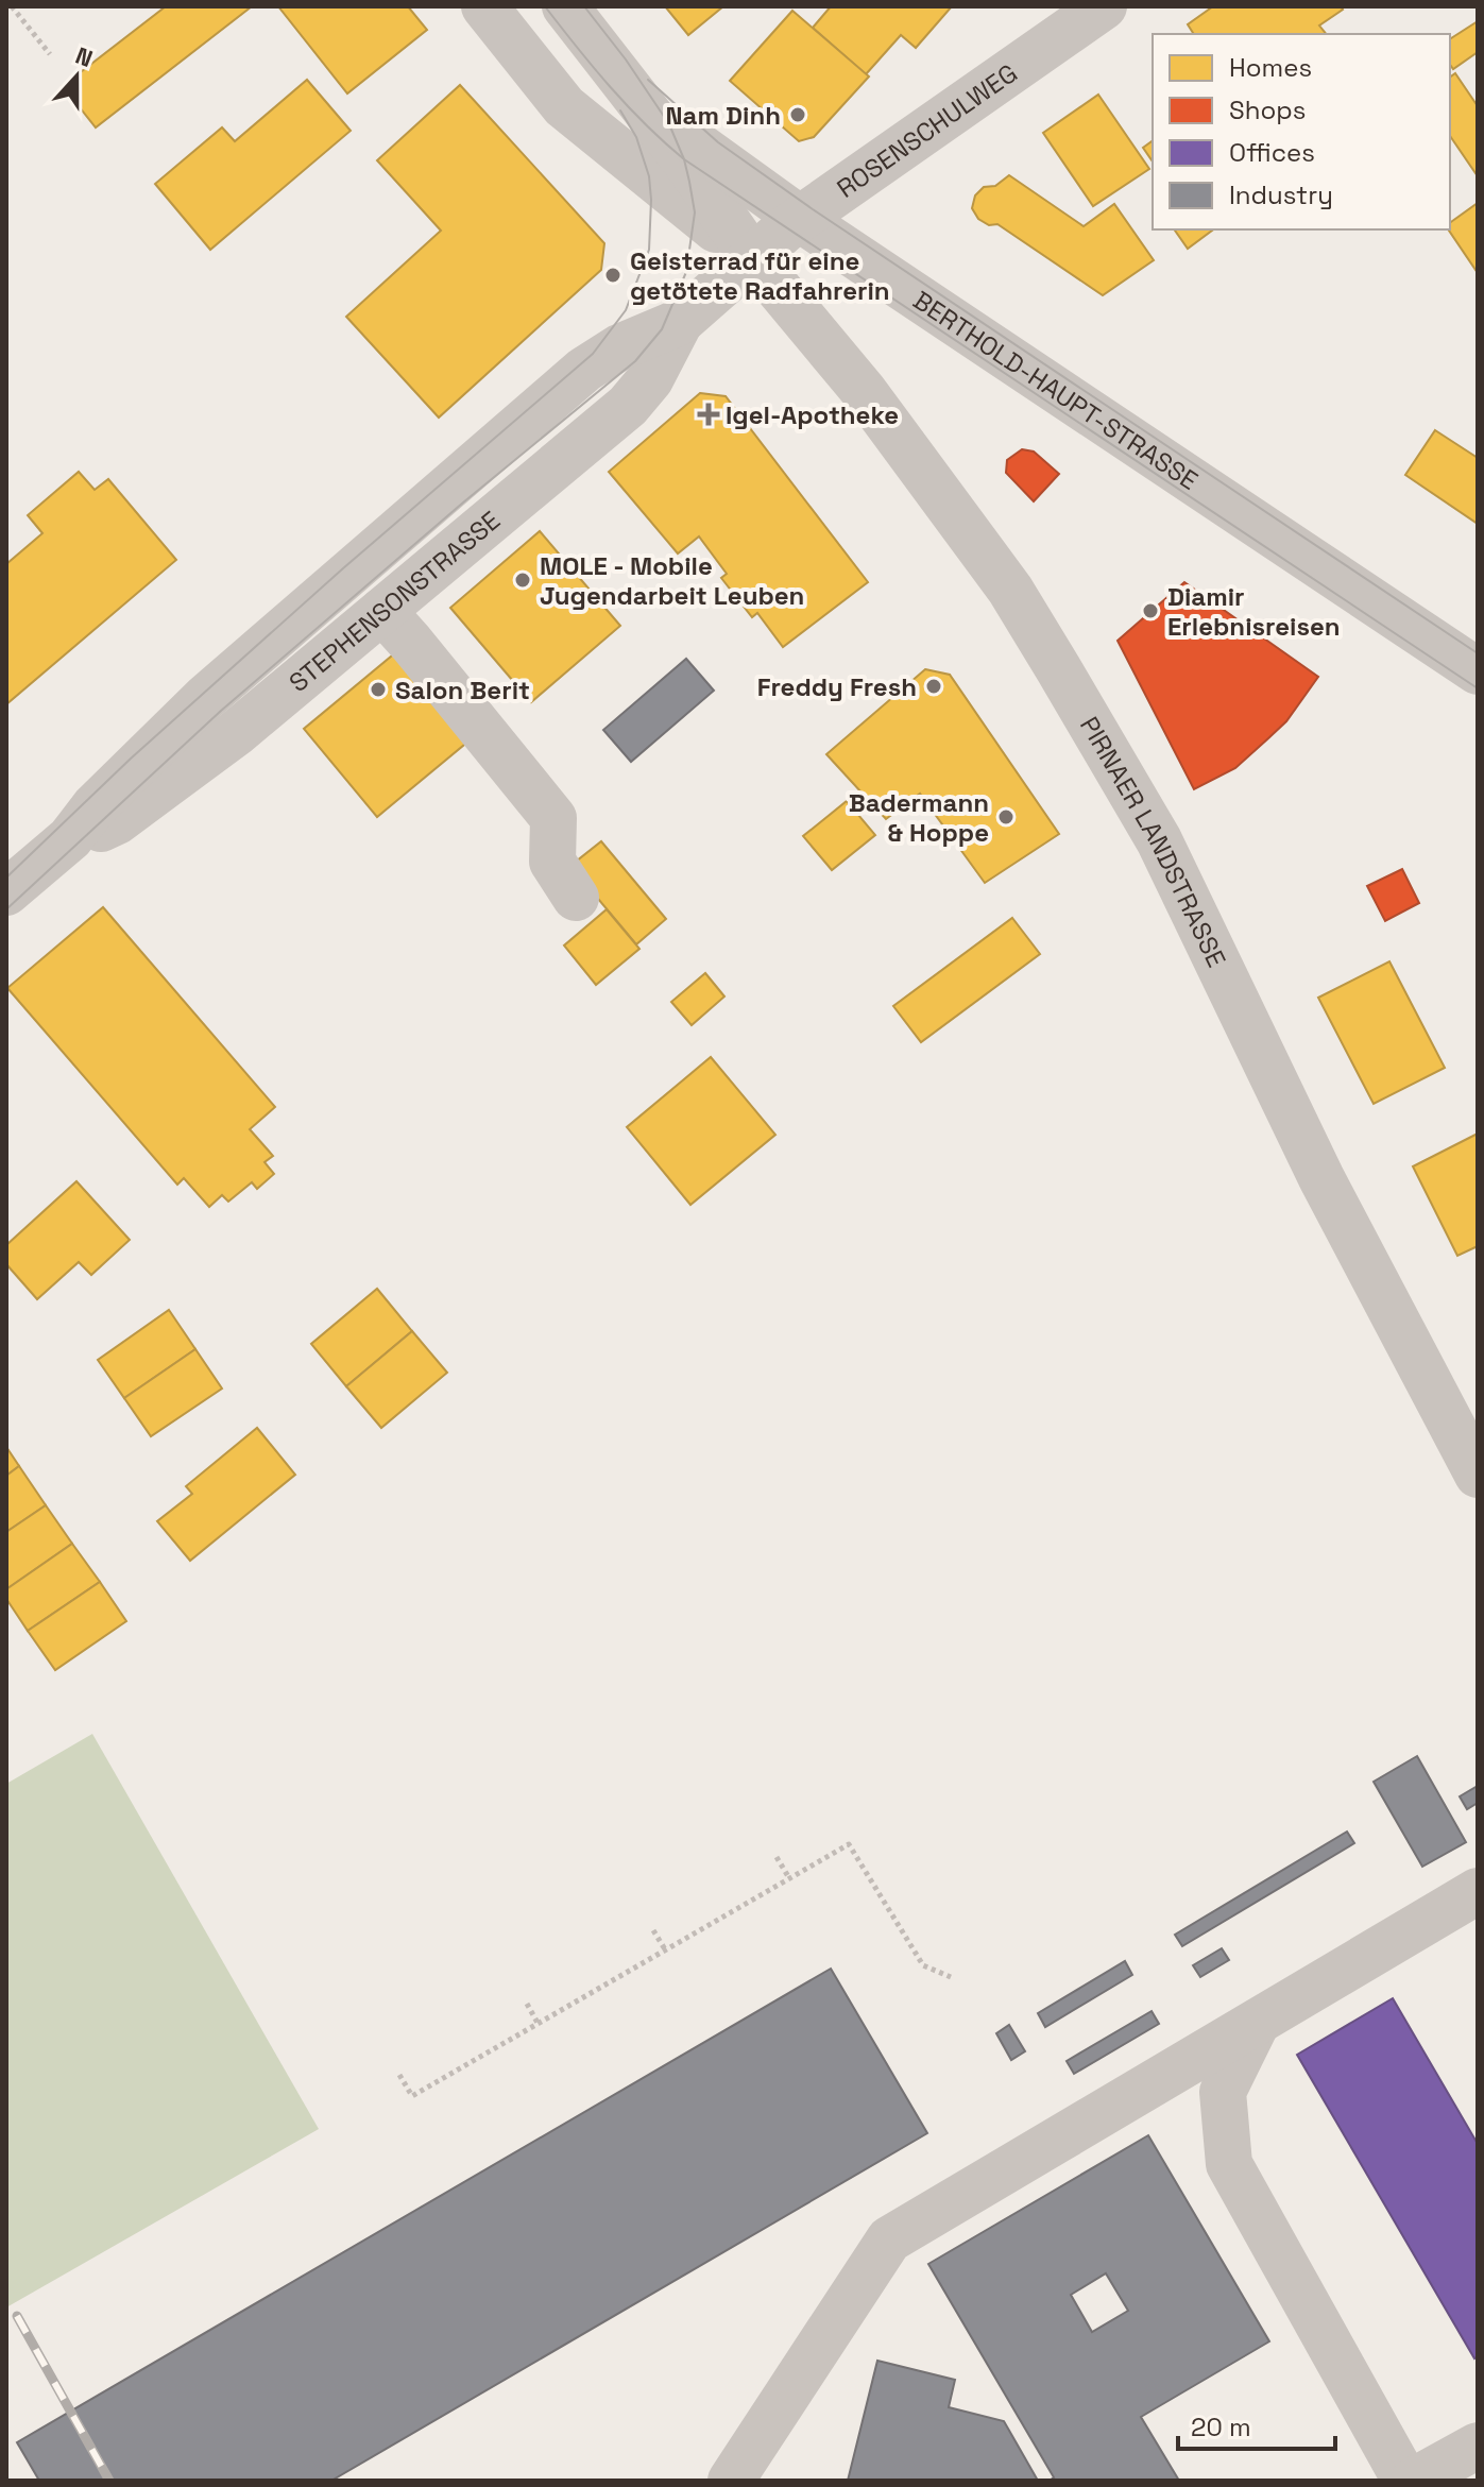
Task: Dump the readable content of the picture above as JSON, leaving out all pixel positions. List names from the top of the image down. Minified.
{"streets":{"street":["ROSENSCHULWEG","BERTHOLD-HAUPT-STRASSE","STEPHENSONSTRASSE","PIRNAER LANDSTRASSE"]},"crossings":[["ROSENSCHULWEG","BERTHOLD-HAUPT-STRASSE"],["ROSENSCHULWEG","STEPHENSONSTRASSE"],["ROSENSCHULWEG","PIRNAER LANDSTRASSE"],["BERTHOLD-HAUPT-STRASSE","PIRNAER LANDSTRASSE"],["STEPHENSONSTRASSE","PIRNAER LANDSTRASSE"]],"places":{"other":["Nam Dinh","Geisterrad für eine getötete Radfahrerin","MOLE - Mobile Jugendarbeit Leuben","Diamir Erlebnisreisen","Freddy Fresh","Salon Berit","Badermann & Hoppe"],"health":["Igel-Apotheke"]},"legend":["Homes","Shops","Offices","Industry"],"scale_bar":"20 m","north":"top"}
